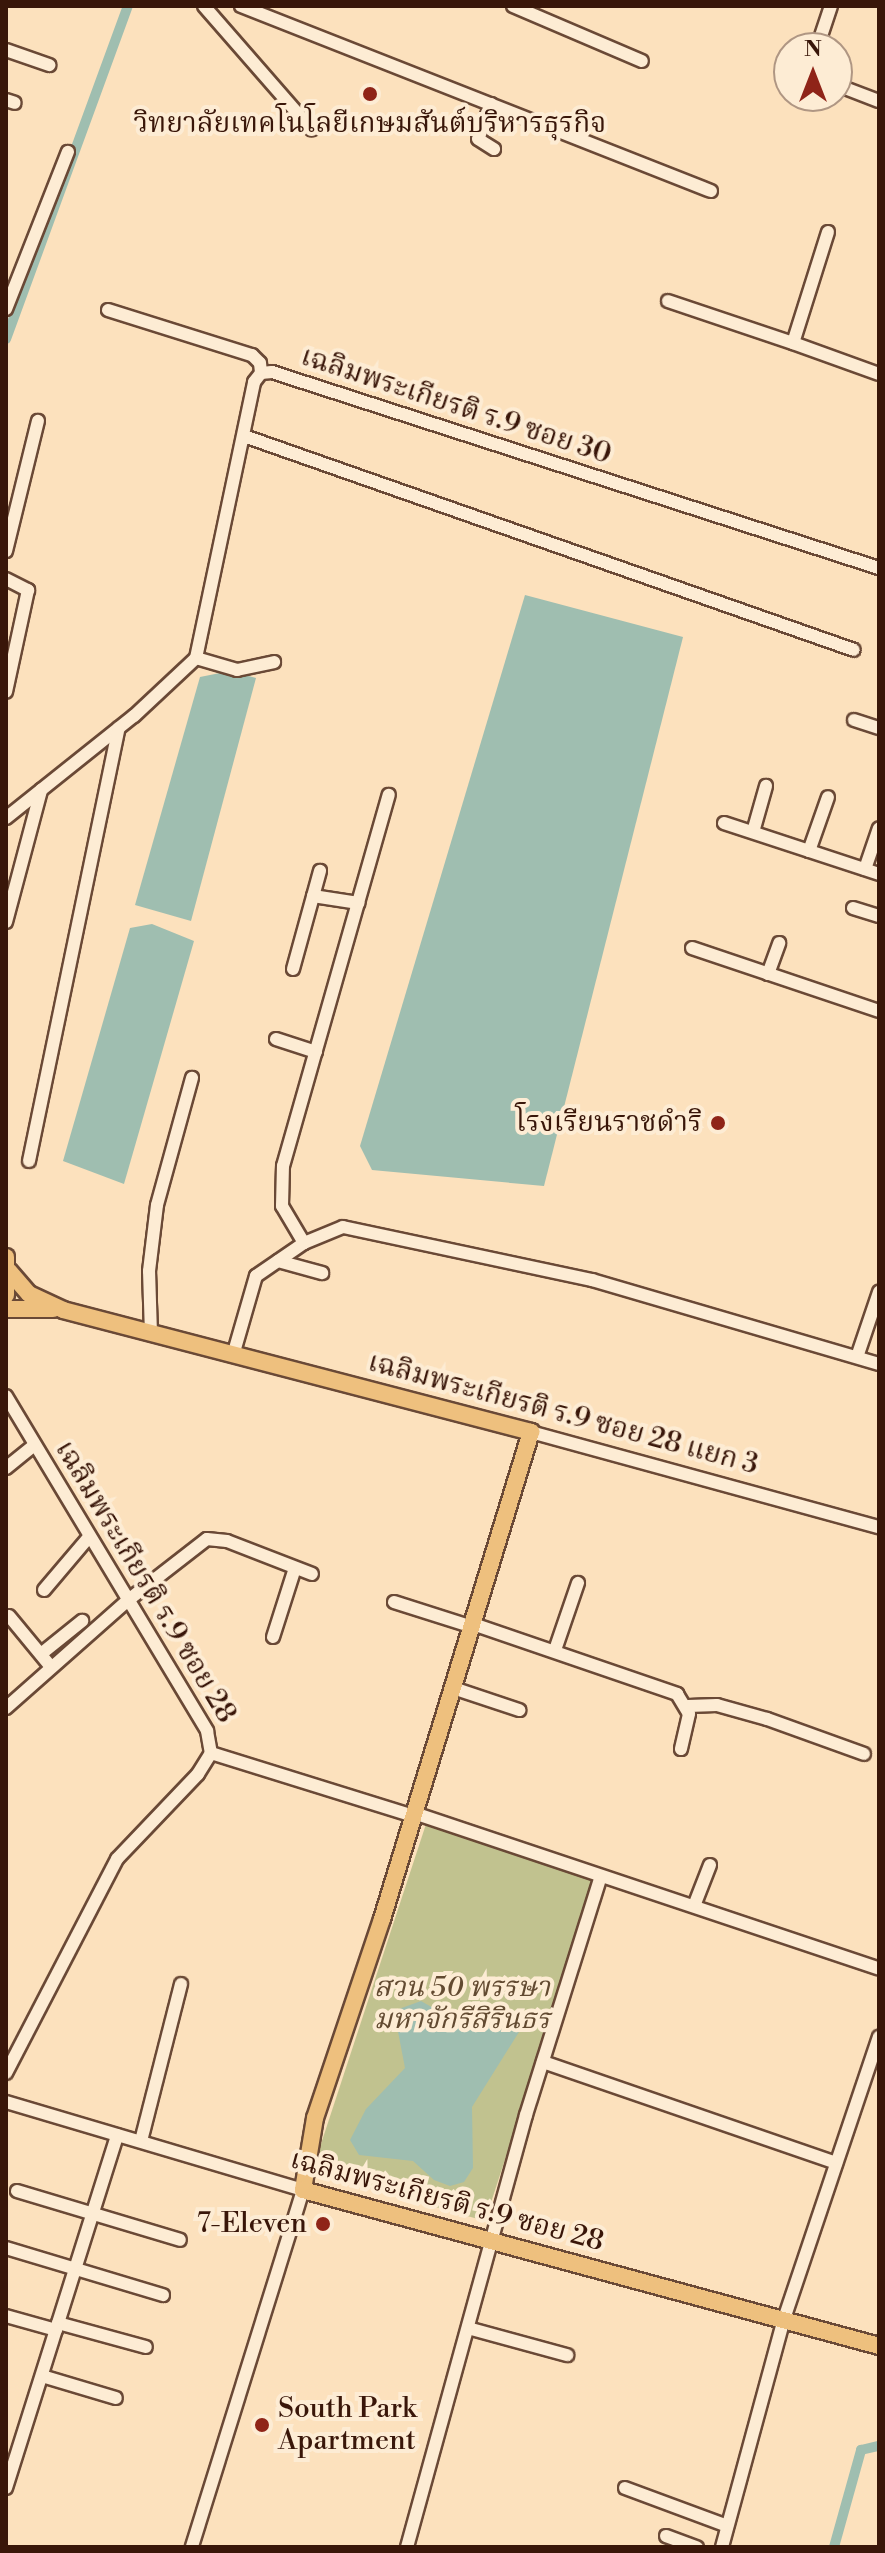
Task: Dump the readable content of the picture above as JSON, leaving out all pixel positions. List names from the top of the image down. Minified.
{"streets":{"main road":["เฉลิมพระเกียรติ ร.9 ซอย 28 แยก 3","เฉลิมพระเกียรติ ร.9 ซอย 28"],"street":["เฉลิมพระเกียรติ ร.9 ซอย 30"]},"parks":["สวน 50 พรรษา มหาจักรีสิรินธร"],"places":["วิทยาลัยเทคโนโลยีเกษมสันต์บริหารธุรกิจ","โรงเรียนราชดำริ","7-Eleven","South Park Apartment"],"north":"top"}
